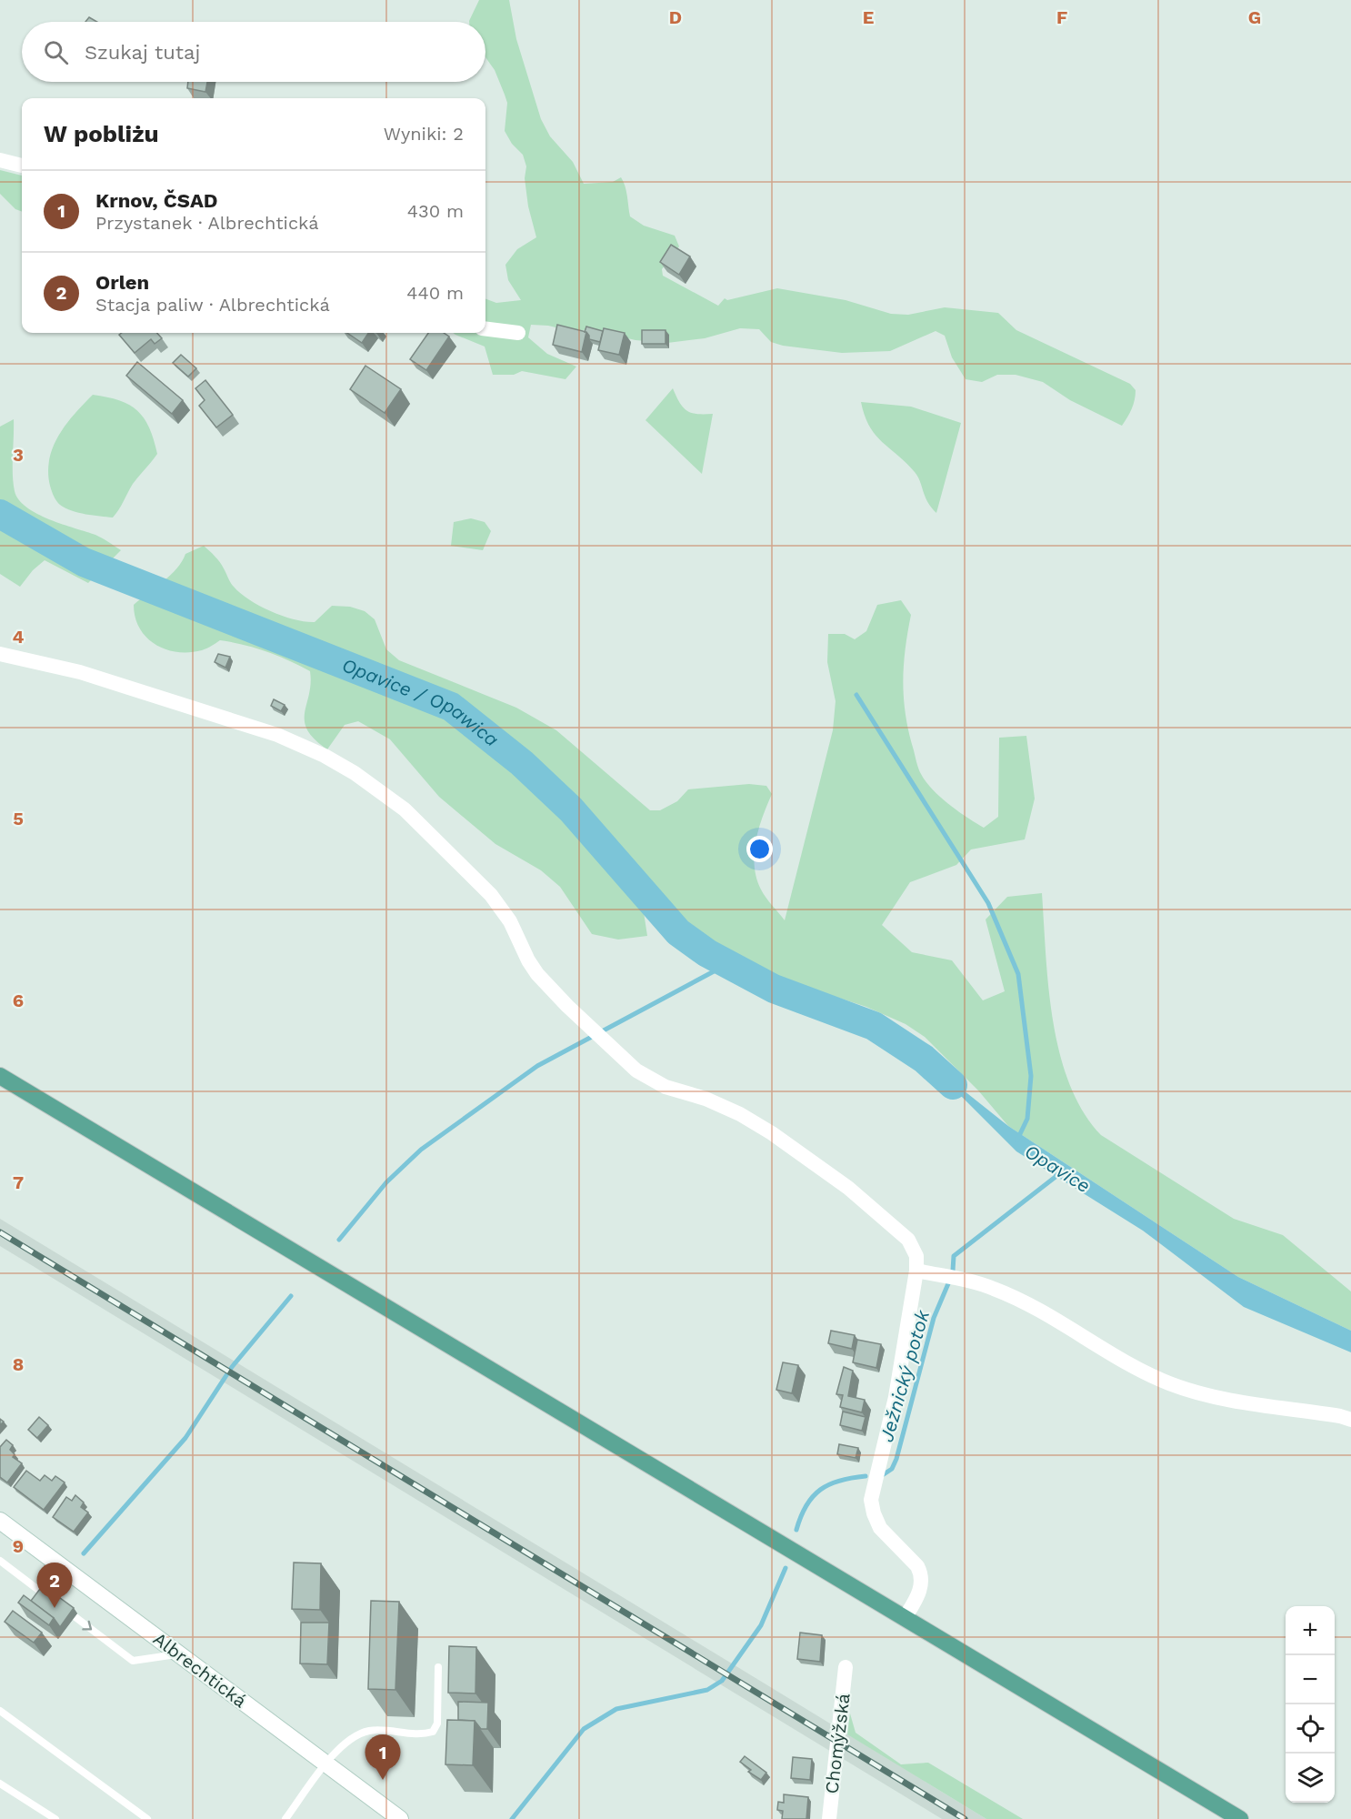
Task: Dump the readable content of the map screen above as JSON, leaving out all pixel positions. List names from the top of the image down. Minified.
{"streets":{"main road":["Albrechtická"],"street":["Chomýžská"]},"water":["Opavice / Opawica","Opavice","Ježnický potok"],"page":{"search":"Szukaj tutaj","heading":["W pobliżu","Wyniki: 2"],"list":[{"mark":"1","name":"Krnov, ČSAD","note":"Przystanek · Albrechtická","value":"430 m"},{"mark":"2","name":"Orlen","note":"Stacja paliw · Albrechtická","value":"440 m"}],"pins":["2","1"],"map_buttons":["+","−"]},"grid":{"columns":["D","E","F","G"],"rows":["3","4","5","6","7","8","9"]}}
